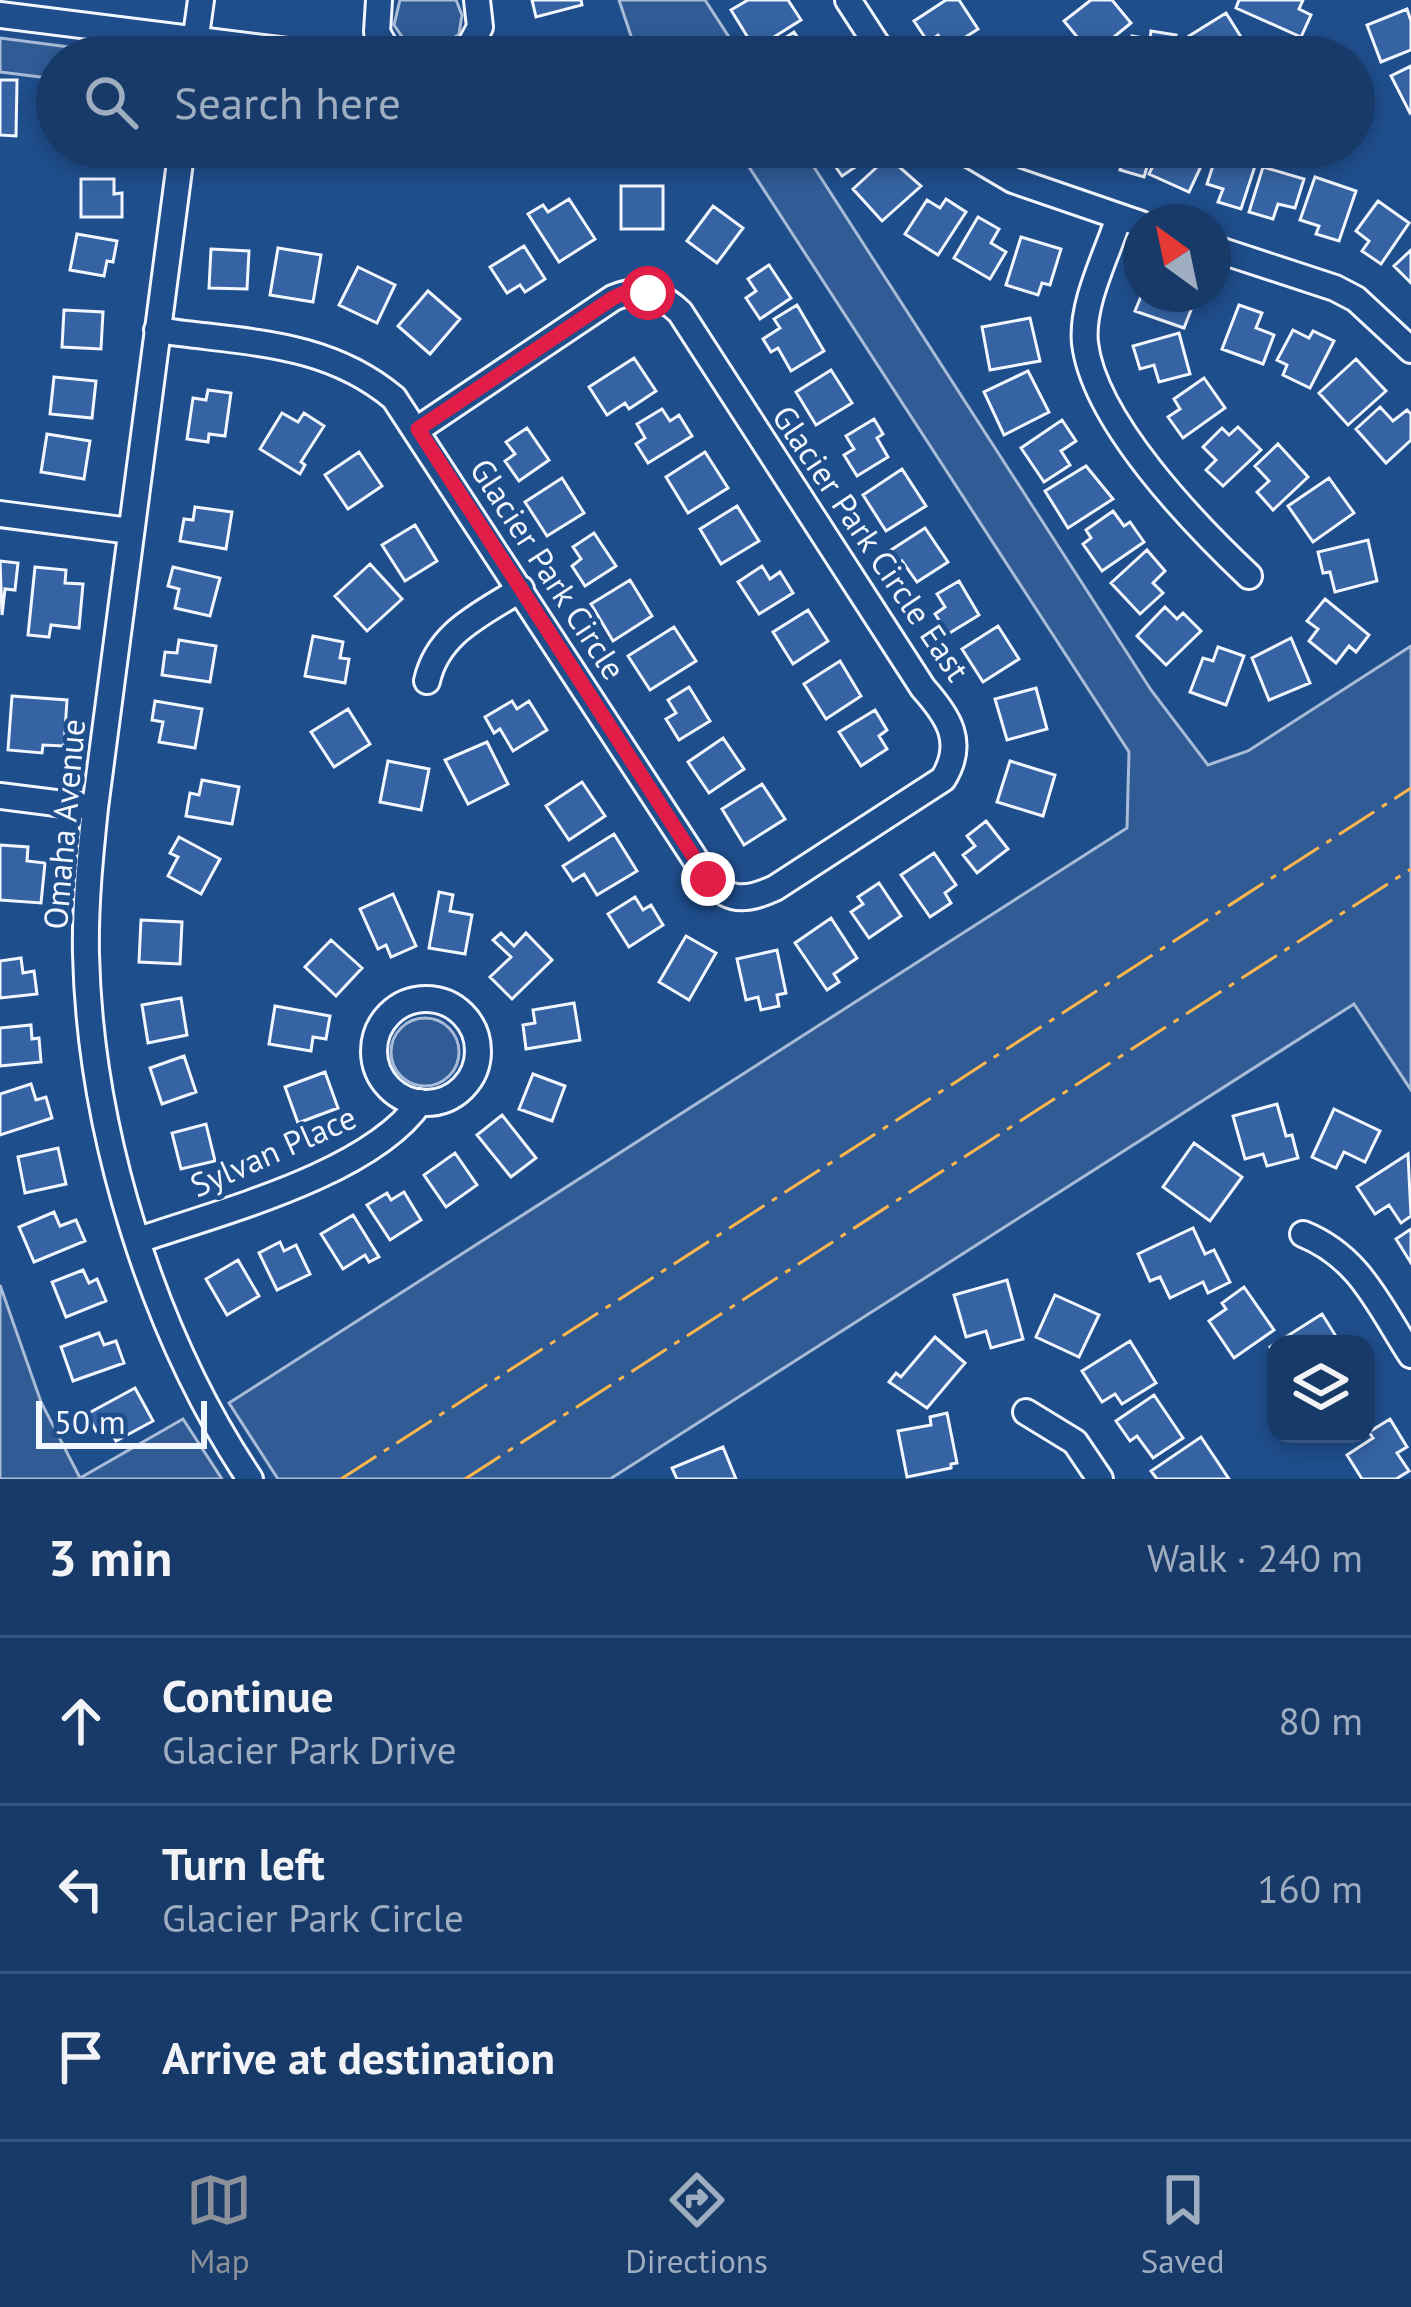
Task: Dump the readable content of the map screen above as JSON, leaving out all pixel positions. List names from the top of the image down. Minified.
{"streets":{"street":["Glacier Park Circle East","Glacier Park Circle","Omaha Avenue","Sylvan Place"]},"crossings":[["Glacier Park Circle East","Glacier Park Circle"],["Glacier Park Circle","Omaha Avenue"],["Omaha Avenue","Sylvan Place"]],"scale_bar":"50 m","north":"top left","page":{"search":"Search here","scale":"50 m","heading":["3 min","Walk · 240 m"],"list":[["Continue","Glacier Park Drive","80 m"],["Turn left","Glacier Park Circle","160 m"],"Arrive at destination"],"nav":["Map","Directions","Saved"]}}
